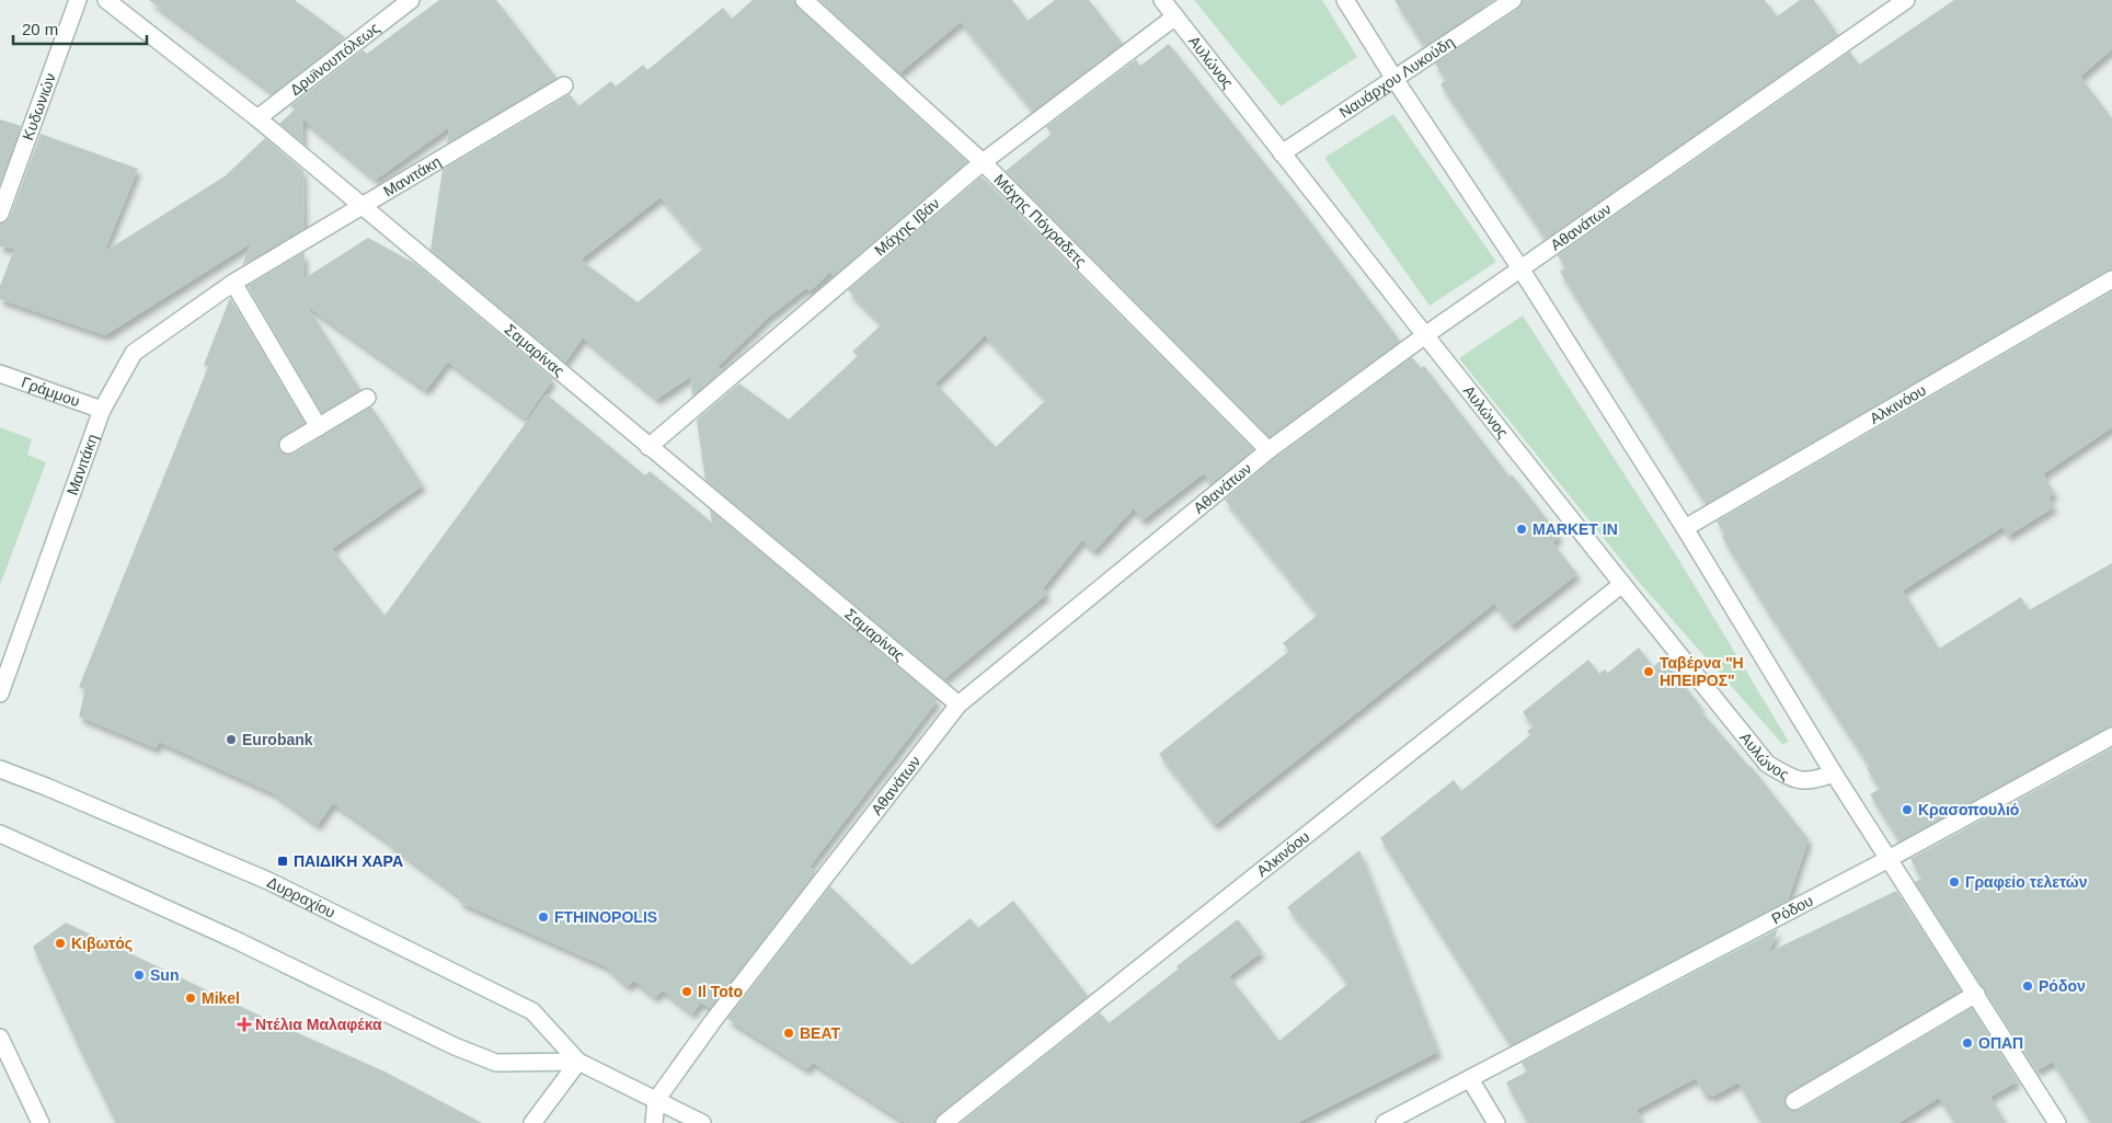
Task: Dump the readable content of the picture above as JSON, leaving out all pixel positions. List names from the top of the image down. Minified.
{"streets":{"street":["Δρυϊνουπόλεως","Αυλώνος","Ναυάρχου Λυκούδη","Κυδωνιών","Μανιτάκη","Μάχης Πόγραδετς","Μάχης Ιβάν","Αθανάτων","Σαμαρίνας","Γράμμου","Αλκινόου","Δυρραχίου","Ρόδου"]},"crossings":[["Δρυϊνουπόλεως","Σαμαρίνας"],["Αυλώνος","Ναυάρχου Λυκούδη"],["Αυλώνος","Μάχης Ιβάν"],["Αυλώνος","Αθανάτων"],["Αυλώνος","Αλκινόου"],["Μανιτάκη","Σαμαρίνας"],["Μανιτάκη","Γράμμου"],["Μάχης Πόγραδετς","Μάχης Ιβάν"],["Μάχης Πόγραδετς","Αθανάτων"],["Μάχης Ιβάν","Σαμαρίνας"],["Αθανάτων","Σαμαρίνας"],["Αθανάτων","Δυρραχίου"]],"places":{"other":["MARKET IN","Ταβέρνα \"Η ΗΠΕΙΡΟΣ\"","Eurobank","Κρασοπουλιό","Γραφείο τελετών","FTHINOPOLIS","Κιβωτός","Sun","Ρόδον","Il Toto","Mikel","ΒΕΑΤ","ΟΠΑΠ"],"transit":["ΠΑΙΔΙΚΗ ΧΑΡΑ"],"health":["Ντέλια Μαλαφέκα"]},"scale_bar":"20 m"}
